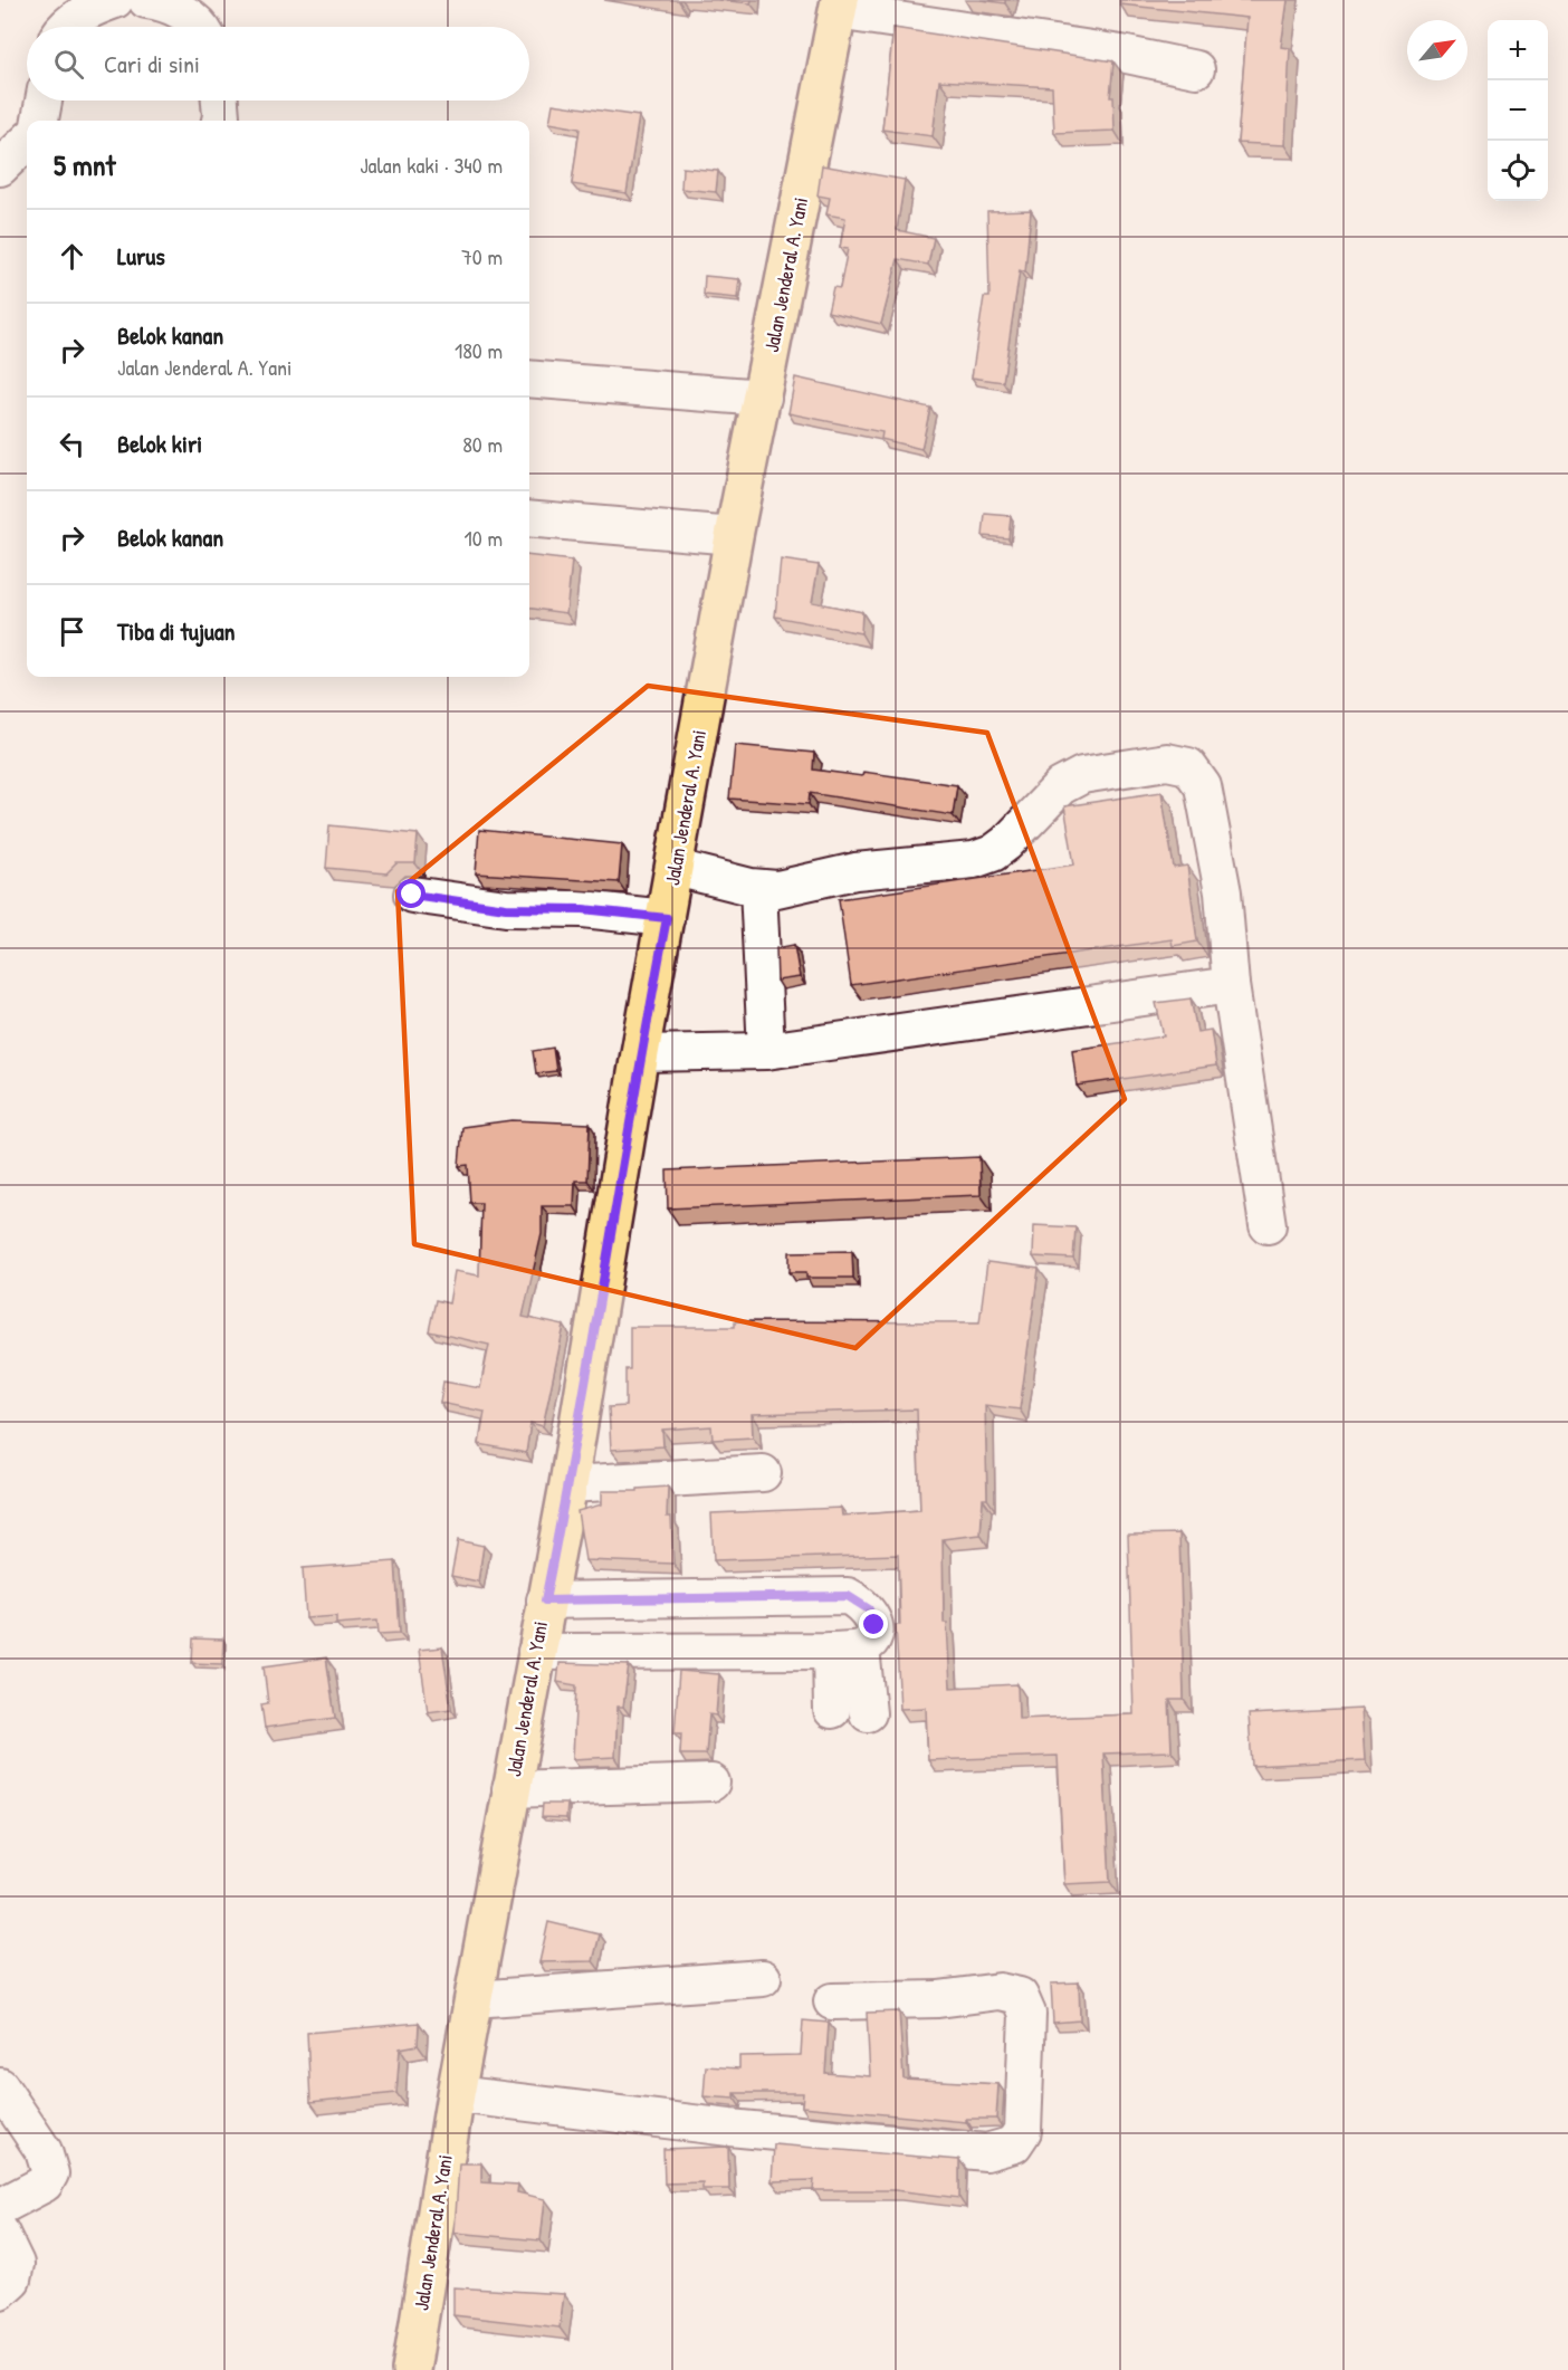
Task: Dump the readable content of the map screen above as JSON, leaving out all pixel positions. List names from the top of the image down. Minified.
{"streets":{"main road":["Jalan Jenderal A. Yani"]},"north":"top right","page":{"map_buttons":["+","−"],"search":"Cari di sini","heading":["5 mnt","Jalan kaki · 340 m"],"list":[["Lurus","70 m"],["Belok kanan","Jalan Jenderal A. Yani","180 m"],["Belok kiri","80 m"],["Belok kanan","10 m"],"Tiba di tujuan"]}}
